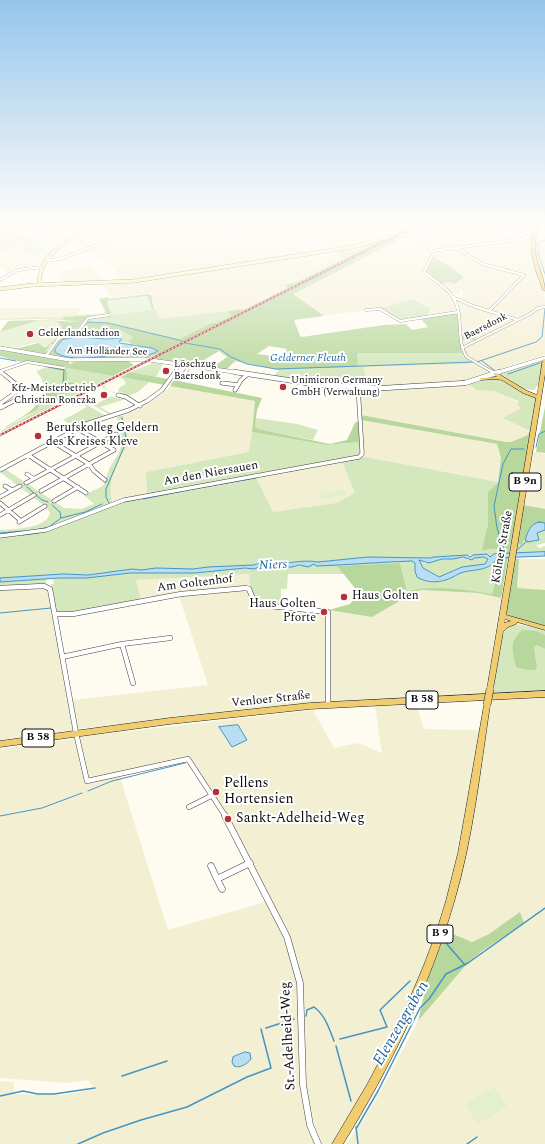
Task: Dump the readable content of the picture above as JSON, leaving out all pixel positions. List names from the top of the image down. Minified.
{"streets":{"main road":["B 9n","Kölner Straße","Venloer Straße","B 58","B 9"],"street":["Baersdonk","Am Holländer See","An den Niersauen","Am Goltenhof","St.-Adelheid-Weg"]},"crossings":[["Baersdonk","Am Holländer See"],["Am Holländer See","An den Niersauen"],["Am Holländer See","Kölner Straße"],["Kölner Straße","B 9"],["Am Goltenhof","Venloer Straße"],["Venloer Straße","St.-Adelheid-Weg"]],"water":["Gelderner Fleuth","Niers","Elenzengraben"],"places":["Gelderlandstadion","Löschzug Baersdonk","Unimicron Germany GmbH (Verwaltung)","Kfz-Meisterbetrieb Christian Ronczka","Berufskolleg Geldern des Kreises Kleve","Haus Golten","Haus Golten Pforte","Pellens Hortensien","Sankt-Adelheid-Weg"]}
